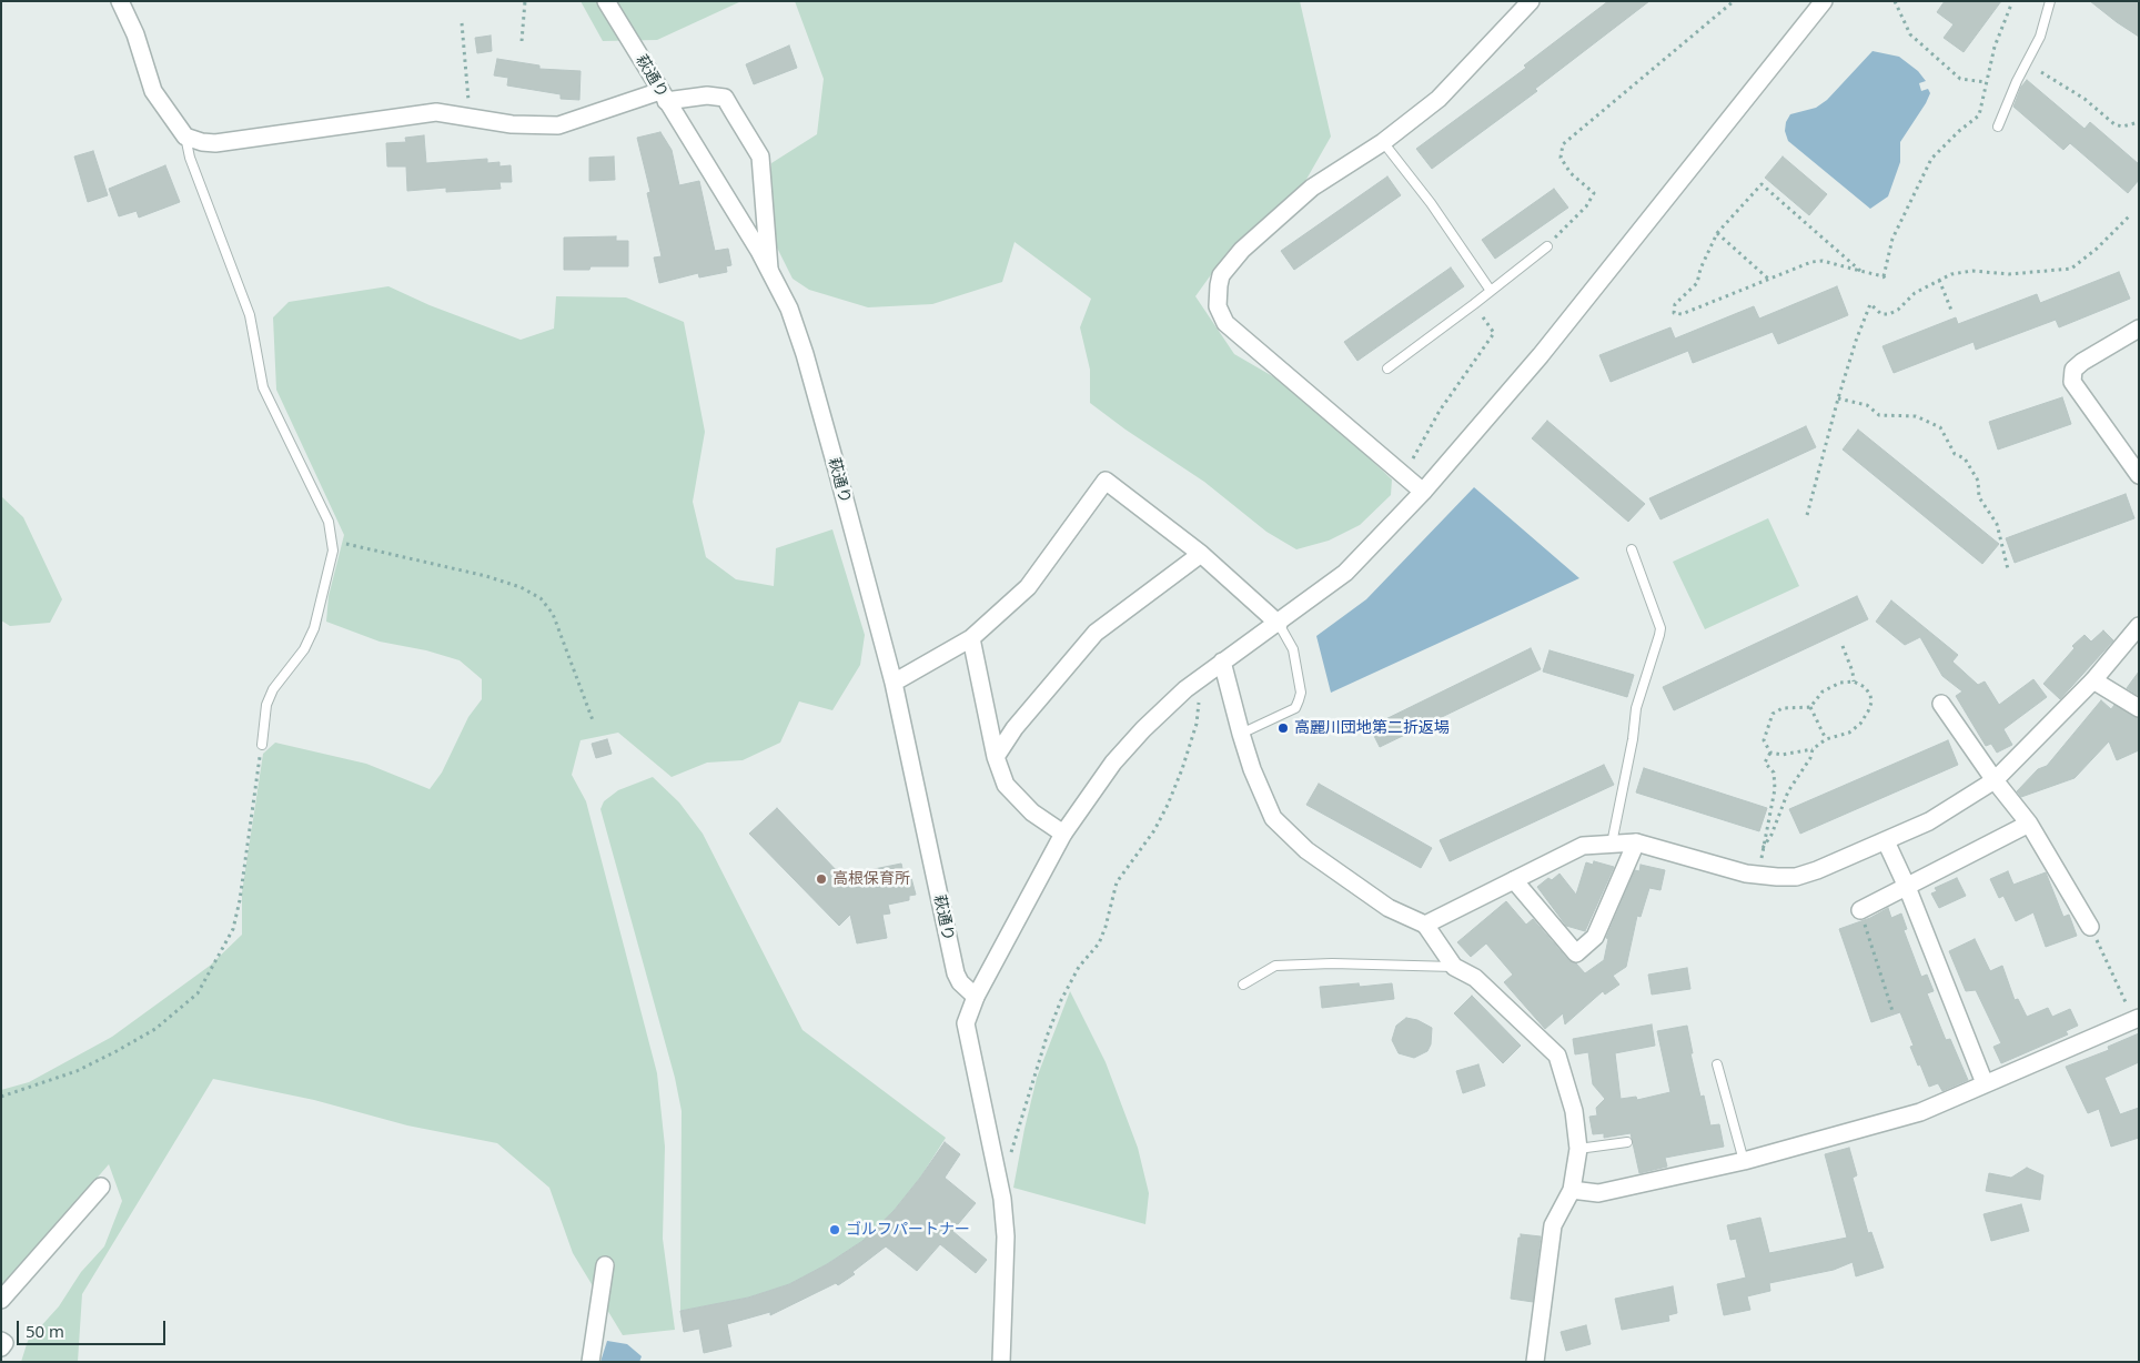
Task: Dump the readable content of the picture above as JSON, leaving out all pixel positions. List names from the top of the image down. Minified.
{"streets":{"street":["萩通り"]},"places":["高麗川団地第二折返場","高根保育所","ゴルフパートナー"],"scale_bar":"50 m"}
